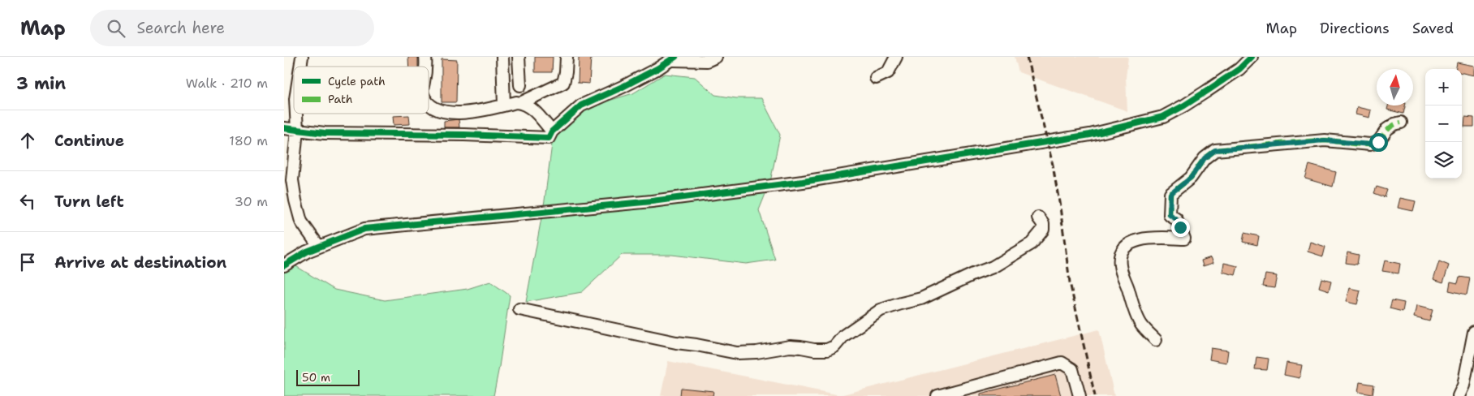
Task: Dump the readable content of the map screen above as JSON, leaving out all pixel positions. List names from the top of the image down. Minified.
{"legend":["Cycle path","Path"],"scale_bar":"50 m","north":"top","page":{"header":"Map","search":"Search here","nav":["Map","Directions","Saved"],"heading":["3 min","Walk · 210 m"],"map_buttons":["+","−"],"list":[["Continue","180 m"],["Turn left","30 m"],"Arrive at destination"],"scale":"50 m"}}
